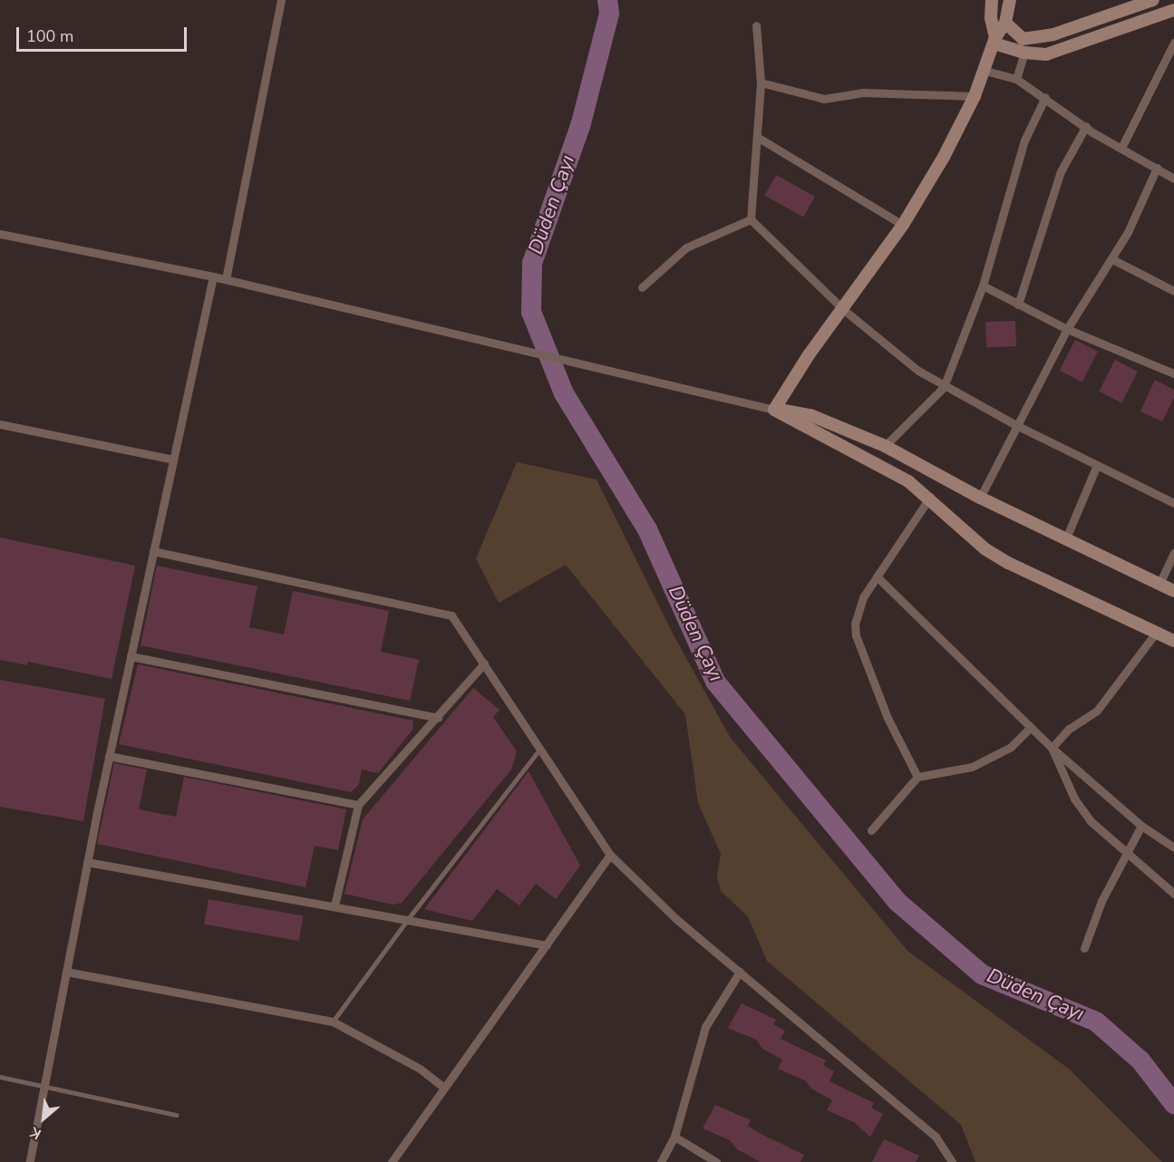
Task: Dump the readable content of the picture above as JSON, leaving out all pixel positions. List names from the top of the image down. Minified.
{"water":["Düden Çayı"],"scale_bar":"100 m","north":"bottom left"}
